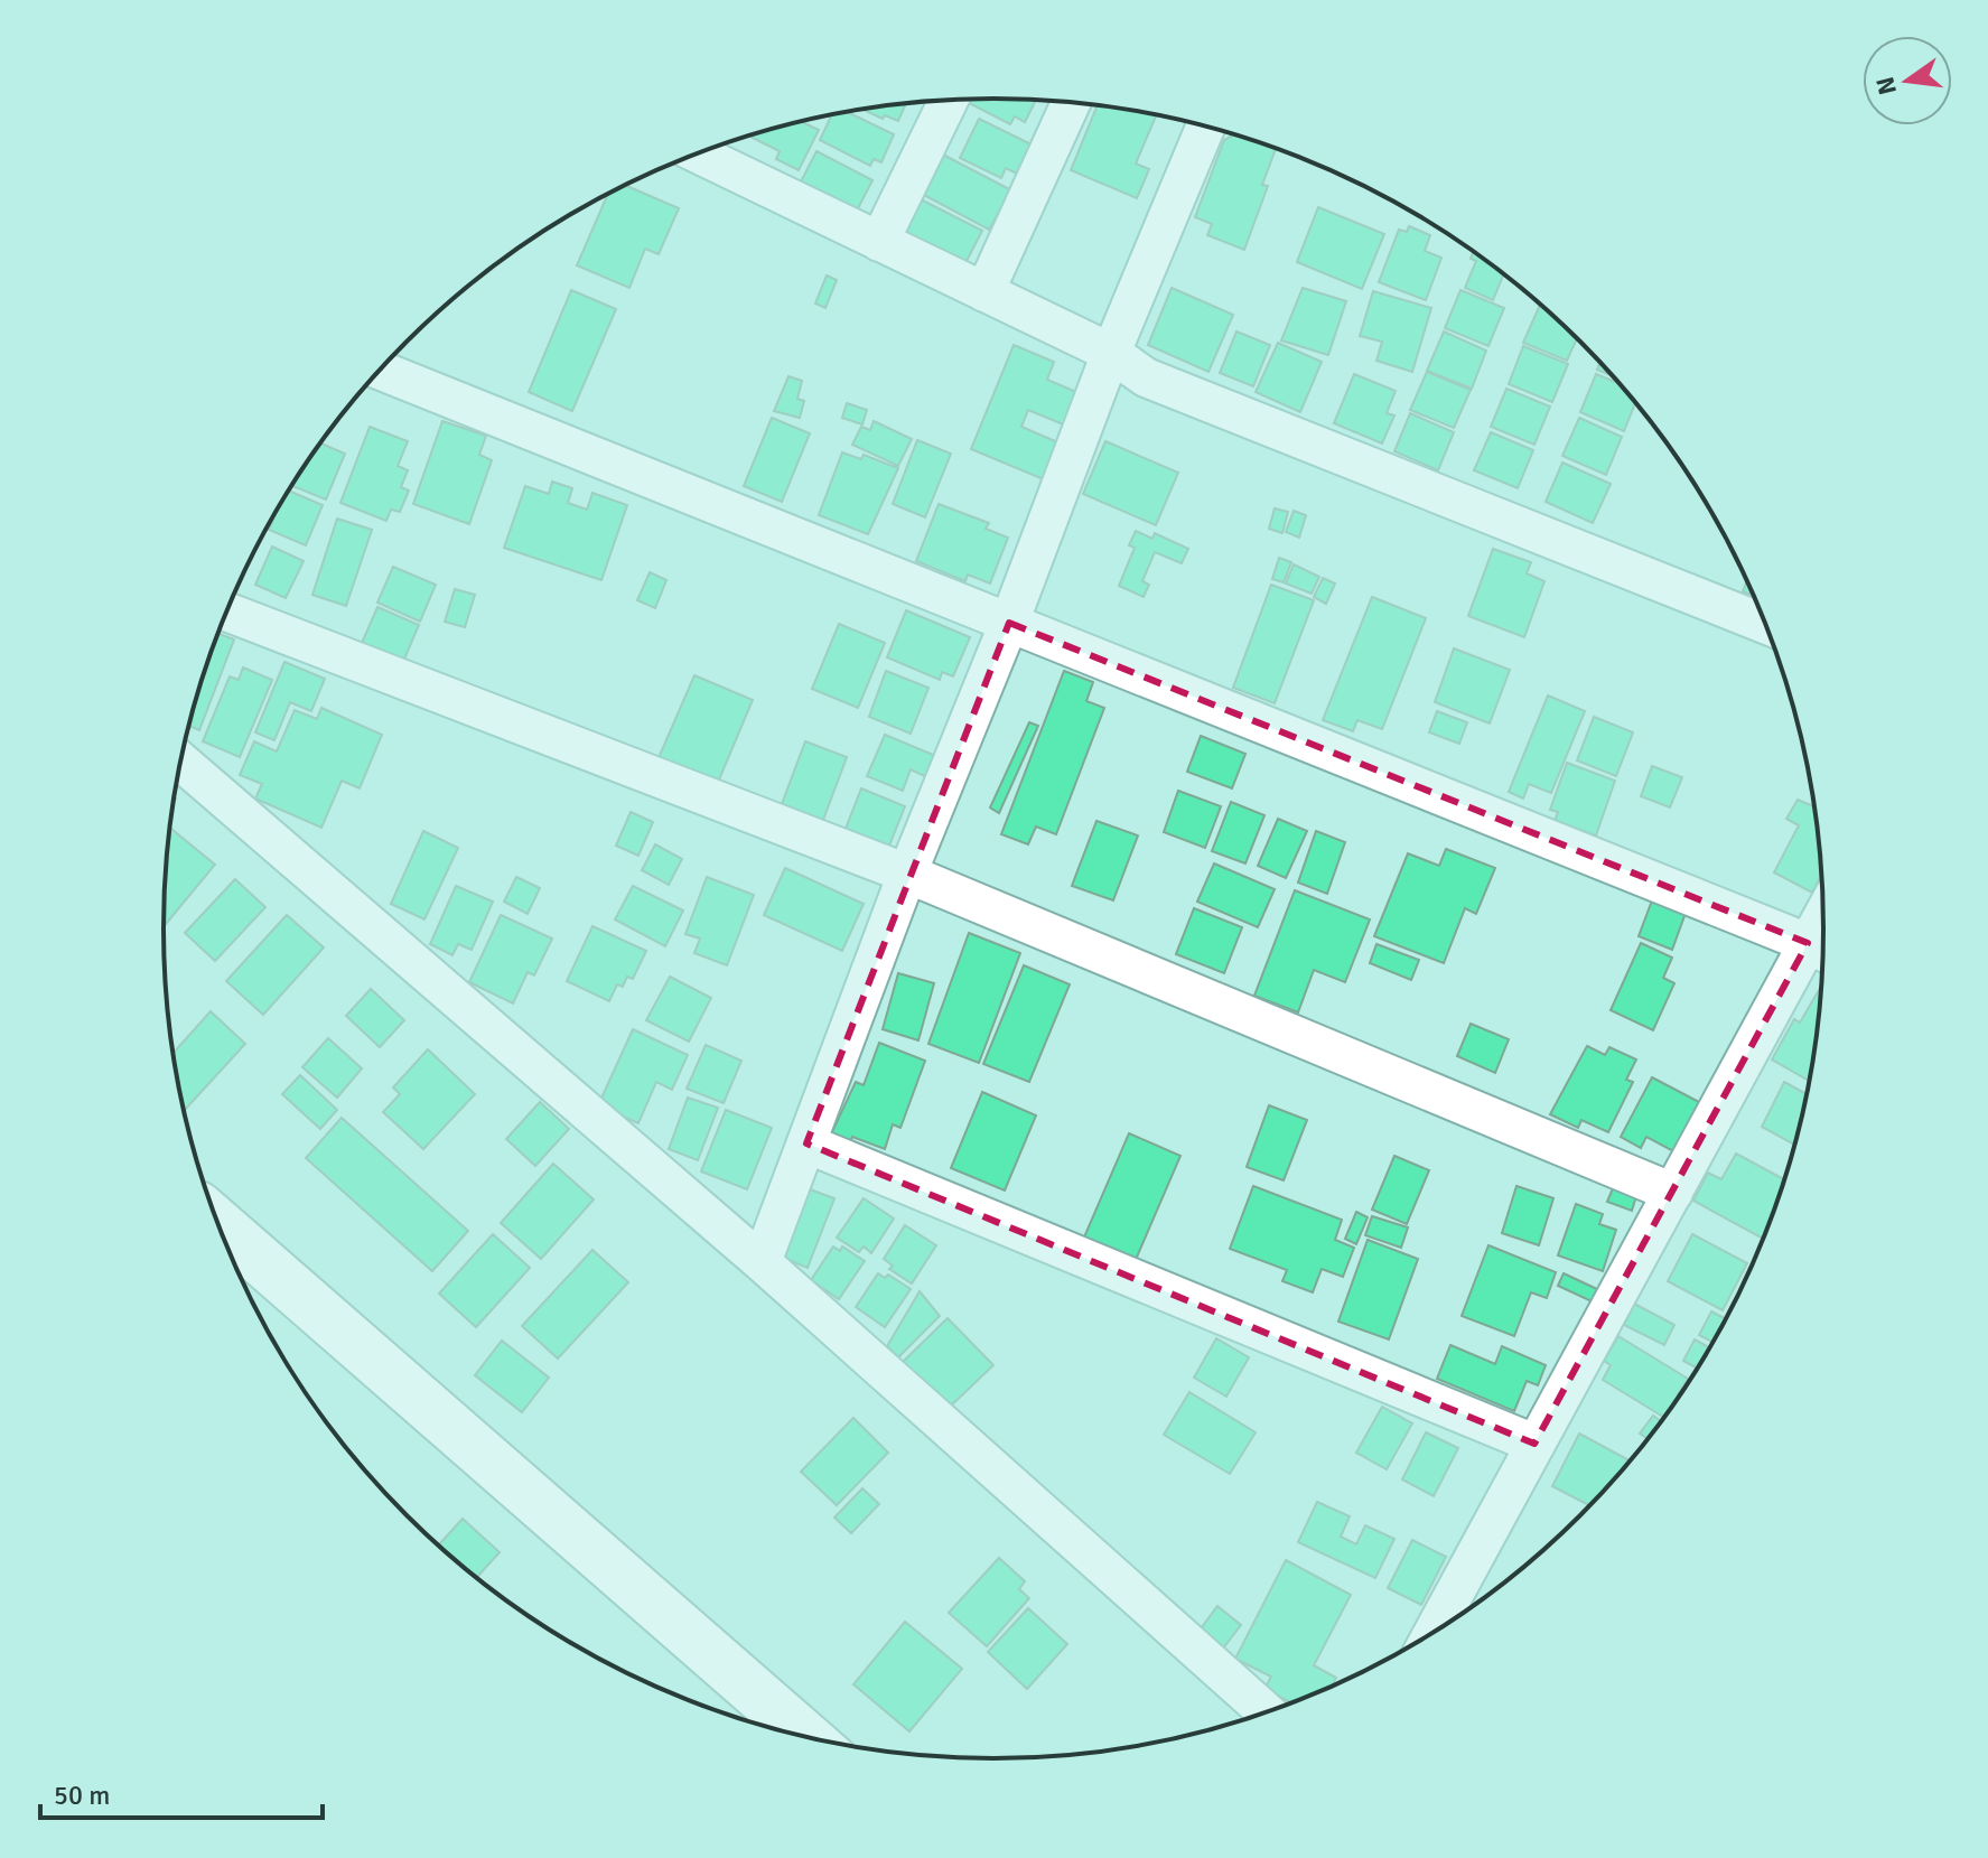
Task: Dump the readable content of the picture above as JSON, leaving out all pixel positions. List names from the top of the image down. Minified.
{"scale_bar":"50 m","north":"left"}
